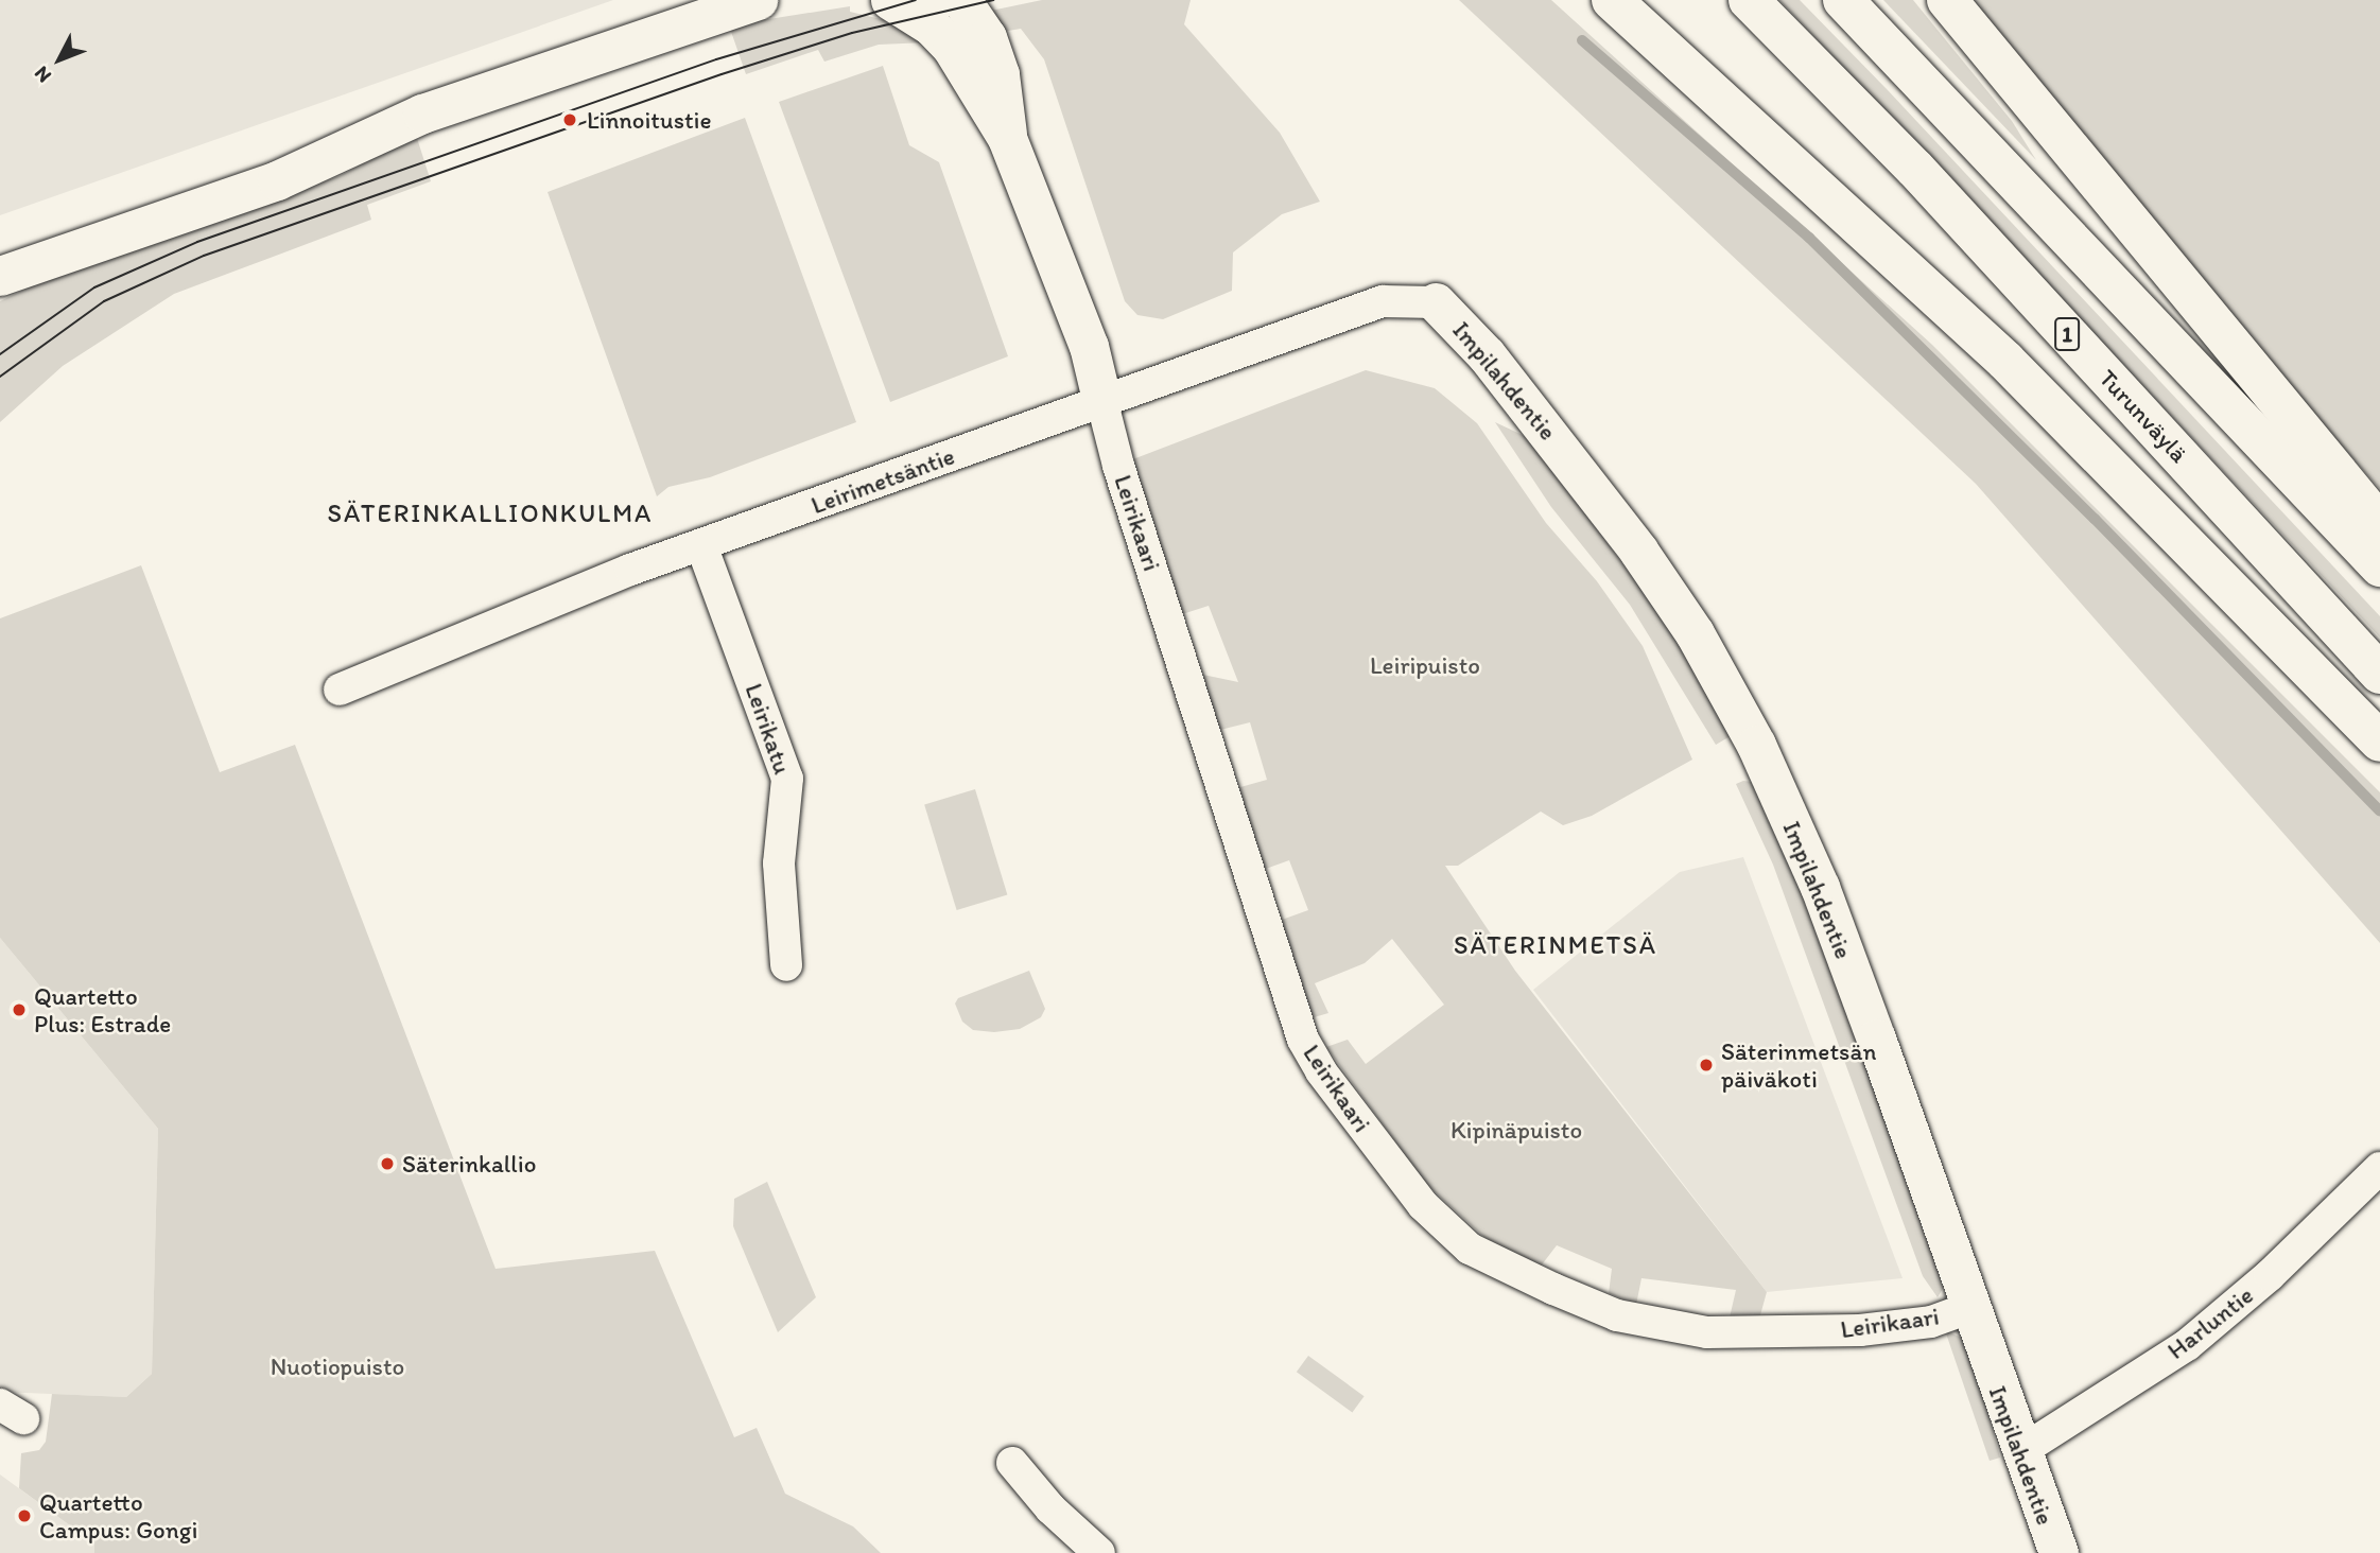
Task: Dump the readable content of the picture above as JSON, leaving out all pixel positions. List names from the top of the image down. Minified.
{"streets":{"highway":["1","Turunväylä"],"street":["Impilahdentie","Leirimetsäntie","Leirikaari","Leirikatu","Harluntie"]},"crossings":[["Impilahdentie","Leirimetsäntie"],["Impilahdentie","Leirikaari"],["Impilahdentie","Harluntie"],["Leirimetsäntie","Leirikaari"],["Leirimetsäntie","Leirikatu"]],"districts":["SÄTERINKALLIONKULMA","SÄTERINMETSÄ"],"parks":["Leiripuisto","Kipinäpuisto","Nuotiopuisto"],"places":["Linnoitustie","Quartetto Plus: Estrade","Säterinmetsän päiväkoti","Säterinkallio","Quartetto Campus: Gongi"],"north":"bottom left"}
